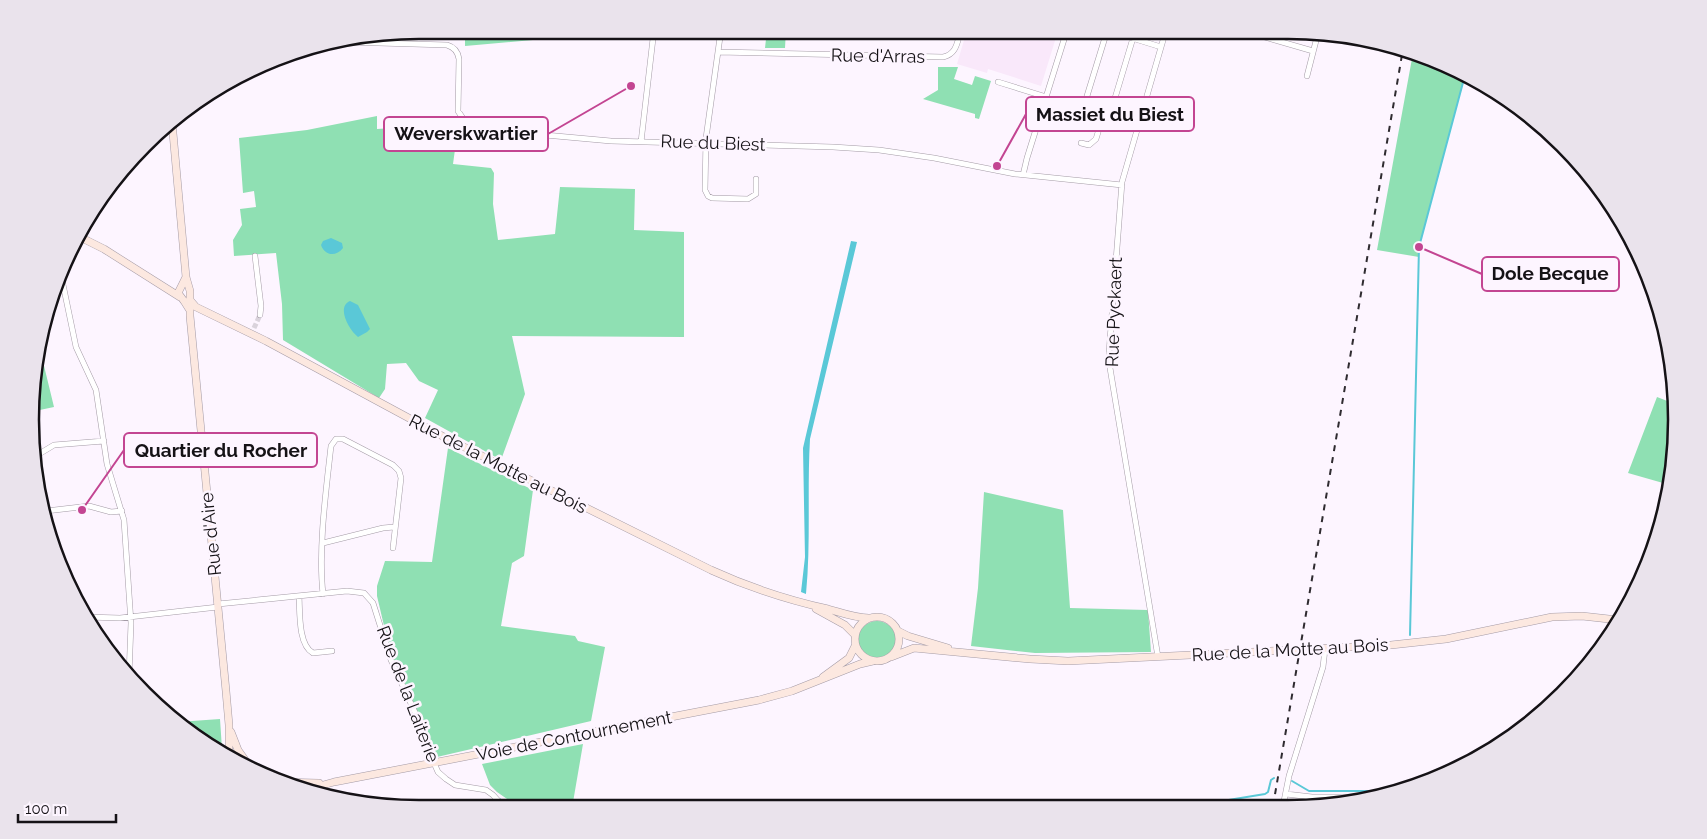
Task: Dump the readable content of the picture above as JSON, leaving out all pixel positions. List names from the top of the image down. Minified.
{"streets":{"main road":["Rue de la Motte au Bois","Rue d'Aire","Voie de Contournement"],"street":["Rue d'Arras","Rue du Biest","Rue Pyckaert","Rue de la Laiterie"]},"crossings":[["Rue du Biest","Rue Pyckaert"],["Rue Pyckaert","Rue de la Motte au Bois"],["Rue de la Motte au Bois","Rue d'Aire"],["Rue d'Aire","Rue de la Laiterie"],["Rue de la Laiterie","Voie de Contournement"]],"places":["Weverskwartier","Massiet du Biest","Dole Becque","Quartier du Rocher"],"scale_bar":"100 m"}
